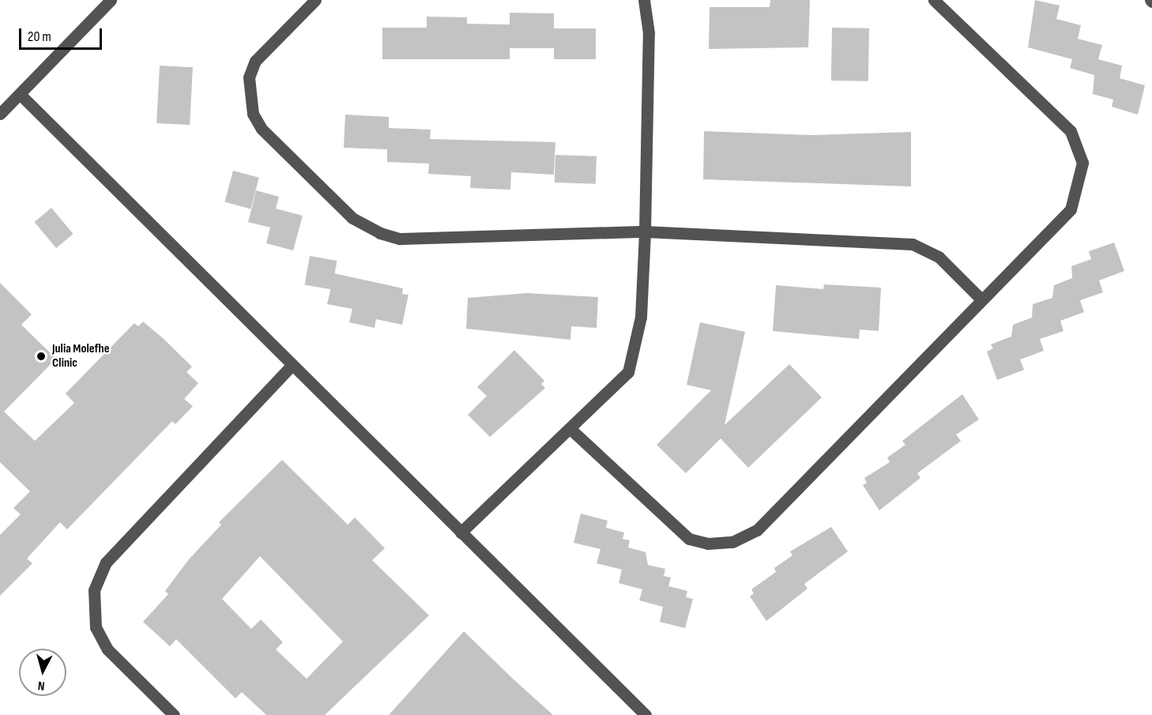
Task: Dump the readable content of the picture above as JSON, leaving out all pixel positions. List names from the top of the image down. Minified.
{"places":["Julia Molefhe Clinic"],"scale_bar":"20 m","north":"bottom"}
